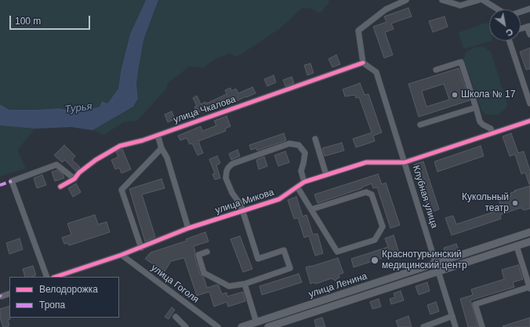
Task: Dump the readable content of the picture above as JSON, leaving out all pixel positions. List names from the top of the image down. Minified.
{"streets":{"main road":["улица Ленина"],"street":["улица Чкалова","Клубная улица","улица Микова","улица Гоголя"]},"crossings":[["улица Чкалова","Клубная улица"],["Клубная улица","улица Микова"],["Клубная улица","улица Ленина"],["улица Микова","улица Гоголя"]],"water":["Турья"],"places":["Школа № 17","Кукольный театр","Краснотурьинский медицинский центр"],"legend":["Велодорожка","Тропа"],"scale_bar":"100 m","north":"bottom right"}
